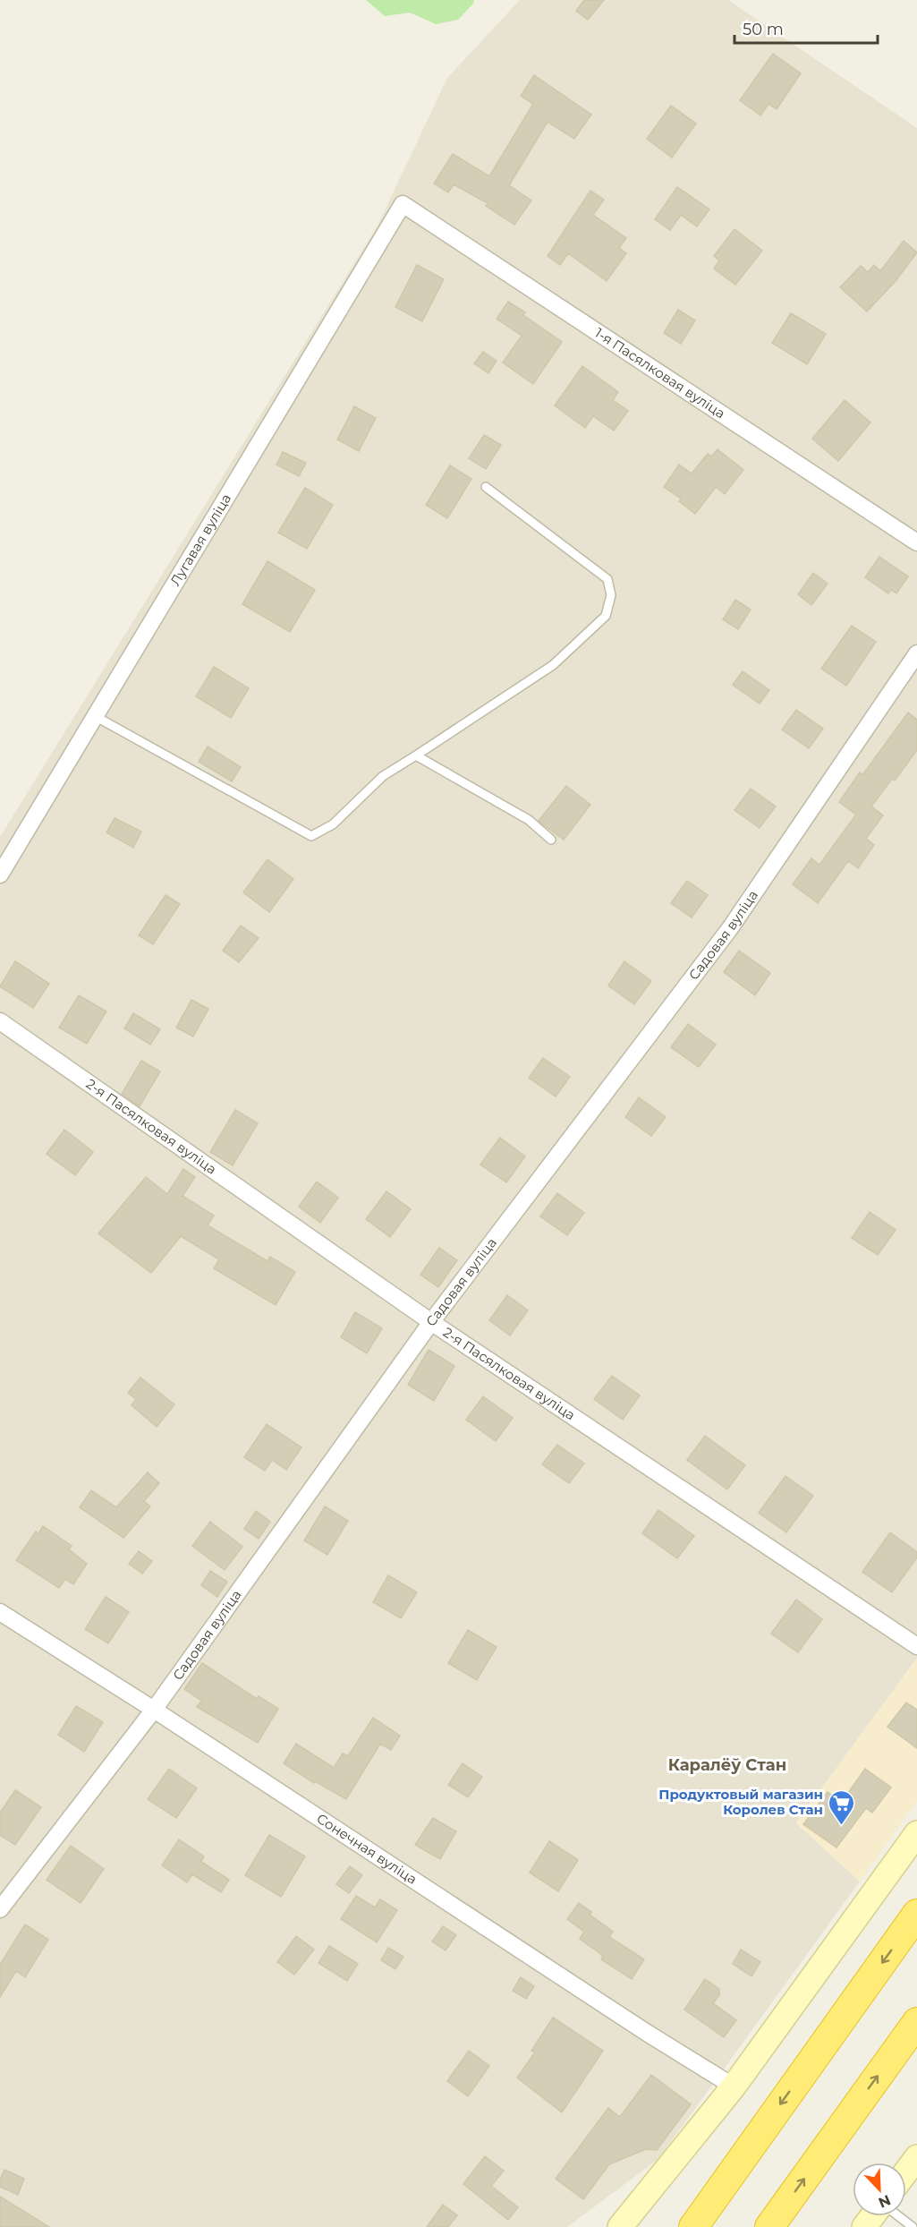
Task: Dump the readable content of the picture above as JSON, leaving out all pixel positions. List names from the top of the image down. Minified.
{"streets":{"street":["1-я Пасялковая вуліца","Лугавая вуліца","Садовая вуліца","2-я Пасялковая вуліца","Сонечная вуліца"]},"crossings":[["1-я Пасялковая вуліца","Лугавая вуліца"],["Садовая вуліца","2-я Пасялковая вуліца"],["Садовая вуліца","Сонечная вуліца"]],"districts":["Каралёў Стан"],"places":{"supermarket":["Продуктовый магазин Королев Стан"]},"scale_bar":"50 m","north":"bottom right"}
